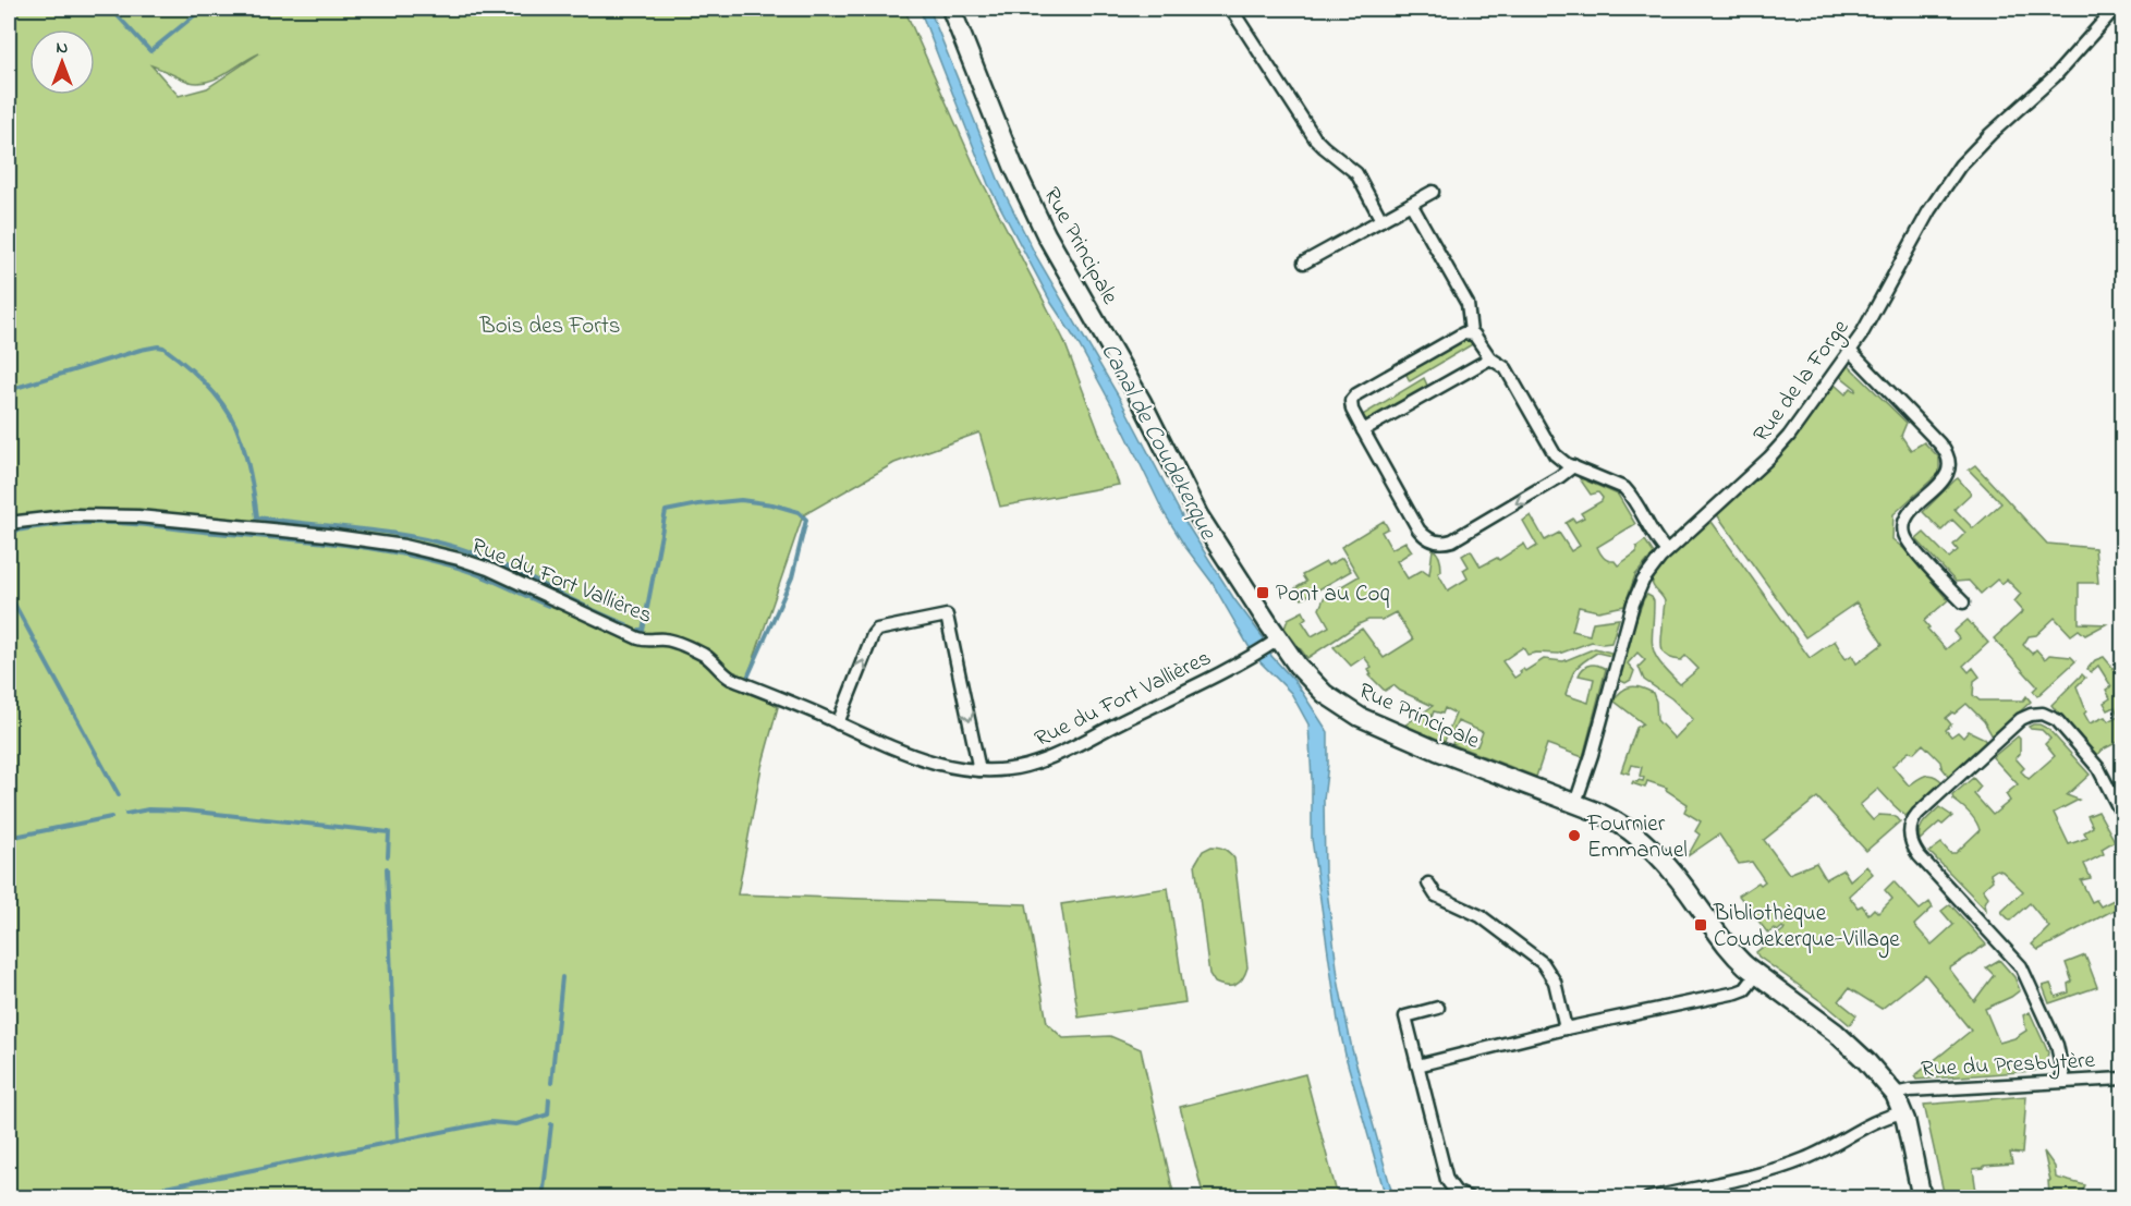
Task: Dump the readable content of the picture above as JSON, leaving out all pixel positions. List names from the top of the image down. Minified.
{"streets":{"street":["Rue Principale","Rue de la Forge","Rue du Fort Vallières","Rue du Presbytère"]},"crossings":[["Rue Principale","Rue de la Forge"],["Rue Principale","Rue du Fort Vallières"],["Rue Principale","Rue du Presbytère"]],"water":["Canal de Coudekerque"],"parks":["Bois des Forts"],"places":{"transit":["Pont au Coq","Bibliothèque Coudekerque-Village"],"other":["Fournier Emmanuel"]},"north":"top"}
